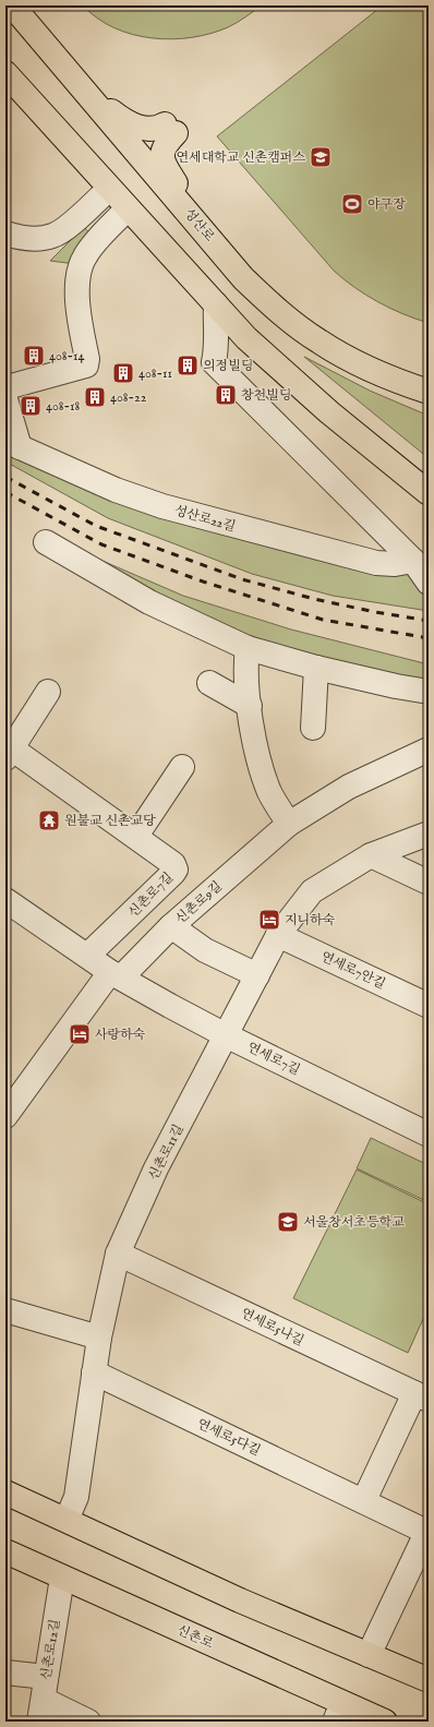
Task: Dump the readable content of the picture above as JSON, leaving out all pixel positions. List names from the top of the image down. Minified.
{"streets":{"main road":["성산로","신촌로"],"street":["성산로22길","신촌로7길","신촌로9길","연세로7안길","연세로7길","신촌로11길","연세로5나길","연세로5다길","신촌로12길"]},"crossings":[["신촌로9길","연세로7길"],["연세로7안길","신촌로11길"],["연세로7길","신촌로11길"],["신촌로11길","연세로5나길"],["신촌로11길","연세로5다길"],["신촌로","신촌로12길"]],"places":{"school or university":["연세대학교 신촌캠퍼스","서울창서초등학교"],"sports":["야구장"],"building":["408-14","의정빌딩","408-11","창천빌딩","408-22","408-18"],"temple":["원불교 신촌교당"],"hotel":["지니하숙","사랑하숙"]}}
